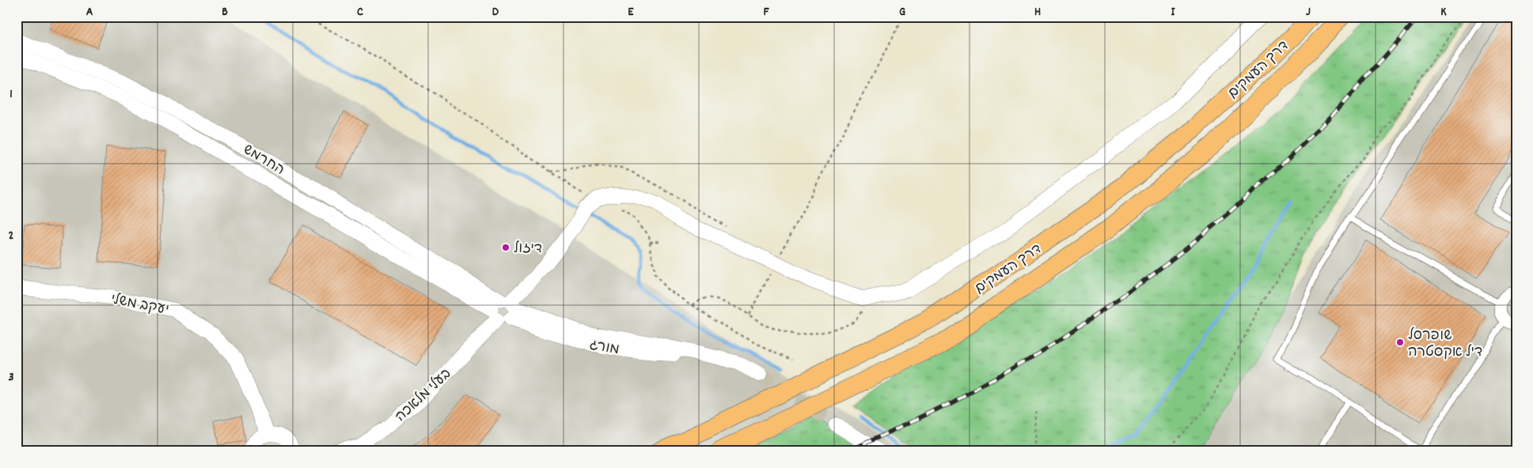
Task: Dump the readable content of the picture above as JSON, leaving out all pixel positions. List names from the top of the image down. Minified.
{"streets":{"highway":["דרך העמקים"],"street":["החרמש","יעקב משלי","מורג","בעלי מלאכה"]},"crossings":[["החרמש","מורג"],["החרמש","בעלי מלאכה"],["מורג","בעלי מלאכה"]],"places":["דיזול","שופרסל דיל אקסטרה"],"grid":{"columns":["A","B","C","D","E","F","G","H","I","J","K"],"rows":["1","2","3"]}}
